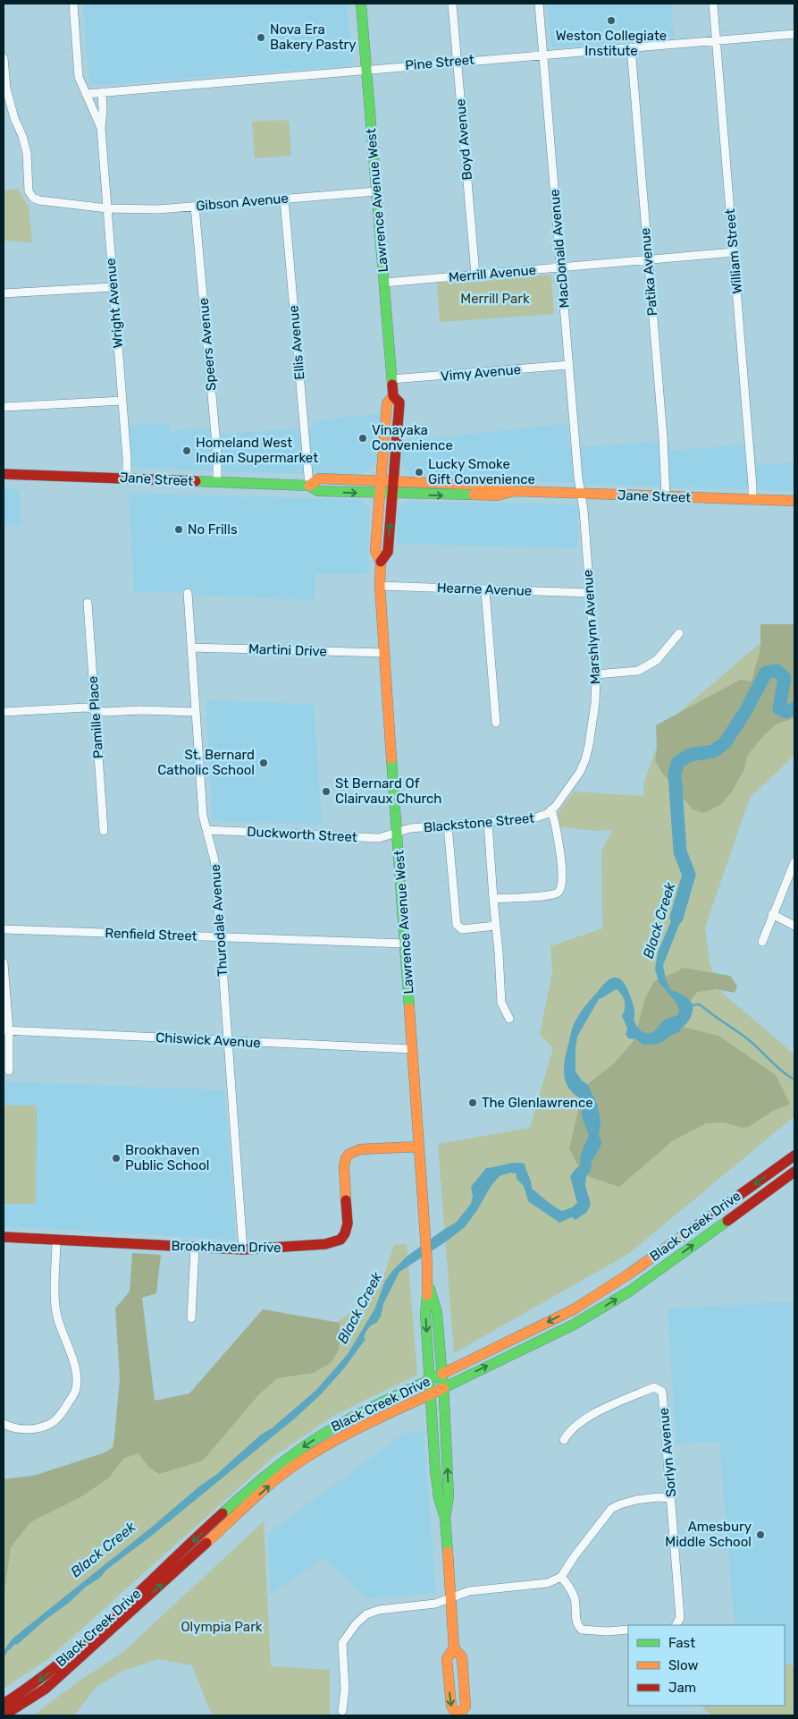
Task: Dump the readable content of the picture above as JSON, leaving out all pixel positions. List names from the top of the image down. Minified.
{"streets":{"main road":["Lawrence Avenue West","Jane Street","Black Creek Drive","Brookhaven Drive"],"street":["Pine Street","Boyd Avenue","Gibson Avenue","MacDonald Avenue","William Street","Patika Avenue","Merrill Avenue","Wright Avenue","Ellis Avenue","Speers Avenue","Vimy Avenue","Hearne Avenue","Marshlynn Avenue","Martini Drive","Pamille Place","Blackstone Street","Duckworth Street","Thurodale Avenue","Renfield Street","Chiswick Avenue","Sorlyn Avenue"]},"crossings":[["Pine Street","Boyd Avenue"],["Pine Street","Lawrence Avenue West"],["Pine Street","MacDonald Avenue"],["Pine Street","William Street"],["Pine Street","Patika Avenue"],["Pine Street","Wright Avenue"],["Boyd Avenue","Merrill Avenue"],["Lawrence Avenue West","Gibson Avenue"],["Lawrence Avenue West","Merrill Avenue"],["Lawrence Avenue West","Vimy Avenue"],["Lawrence Avenue West","Jane Street"],["Lawrence Avenue West","Hearne Avenue"],["Lawrence Avenue West","Martini Drive"],["Lawrence Avenue West","Blackstone Street"],["Lawrence Avenue West","Duckworth Street"],["Lawrence Avenue West","Renfield Street"],["Lawrence Avenue West","Chiswick Avenue"],["Lawrence Avenue West","Black Creek Drive"],["Lawrence Avenue West","Brookhaven Drive"],["Gibson Avenue","Wright Avenue"],["Gibson Avenue","Ellis Avenue"],["Gibson Avenue","Speers Avenue"],["MacDonald Avenue","Merrill Avenue"],["MacDonald Avenue","Vimy Avenue"],["MacDonald Avenue","Jane Street"],["MacDonald Avenue","Marshlynn Avenue"],["William Street","Merrill Avenue"],["William Street","Jane Street"],["Patika Avenue","Merrill Avenue"],["Patika Avenue","Jane Street"],["Wright Avenue","Jane Street"],["Ellis Avenue","Jane Street"],["Speers Avenue","Jane Street"],["Jane Street","Marshlynn Avenue"],["Hearne Avenue","Marshlynn Avenue"],["Marshlynn Avenue","Blackstone Street"],["Martini Drive","Thurodale Avenue"],["Blackstone Street","Duckworth Street"],["Duckworth Street","Thurodale Avenue"],["Thurodale Avenue","Renfield Street"],["Thurodale Avenue","Chiswick Avenue"],["Thurodale Avenue","Brookhaven Drive"]],"water":["Black Creek"],"parks":["Merrill Park","Olympia Park"],"places":["Weston Collegiate Institute","Nova Era Bakery Pastry","Vinayaka Convenience","Homeland West Indian Supermarket","Lucky Smoke Gift Convenience","No Frills","St. Bernard Catholic School","St Bernard Of Clairvaux Church","The Glenlawrence","Brookhaven Public School","Amesbury Middle School"],"legend":["Fast","Slow","Jam"]}
